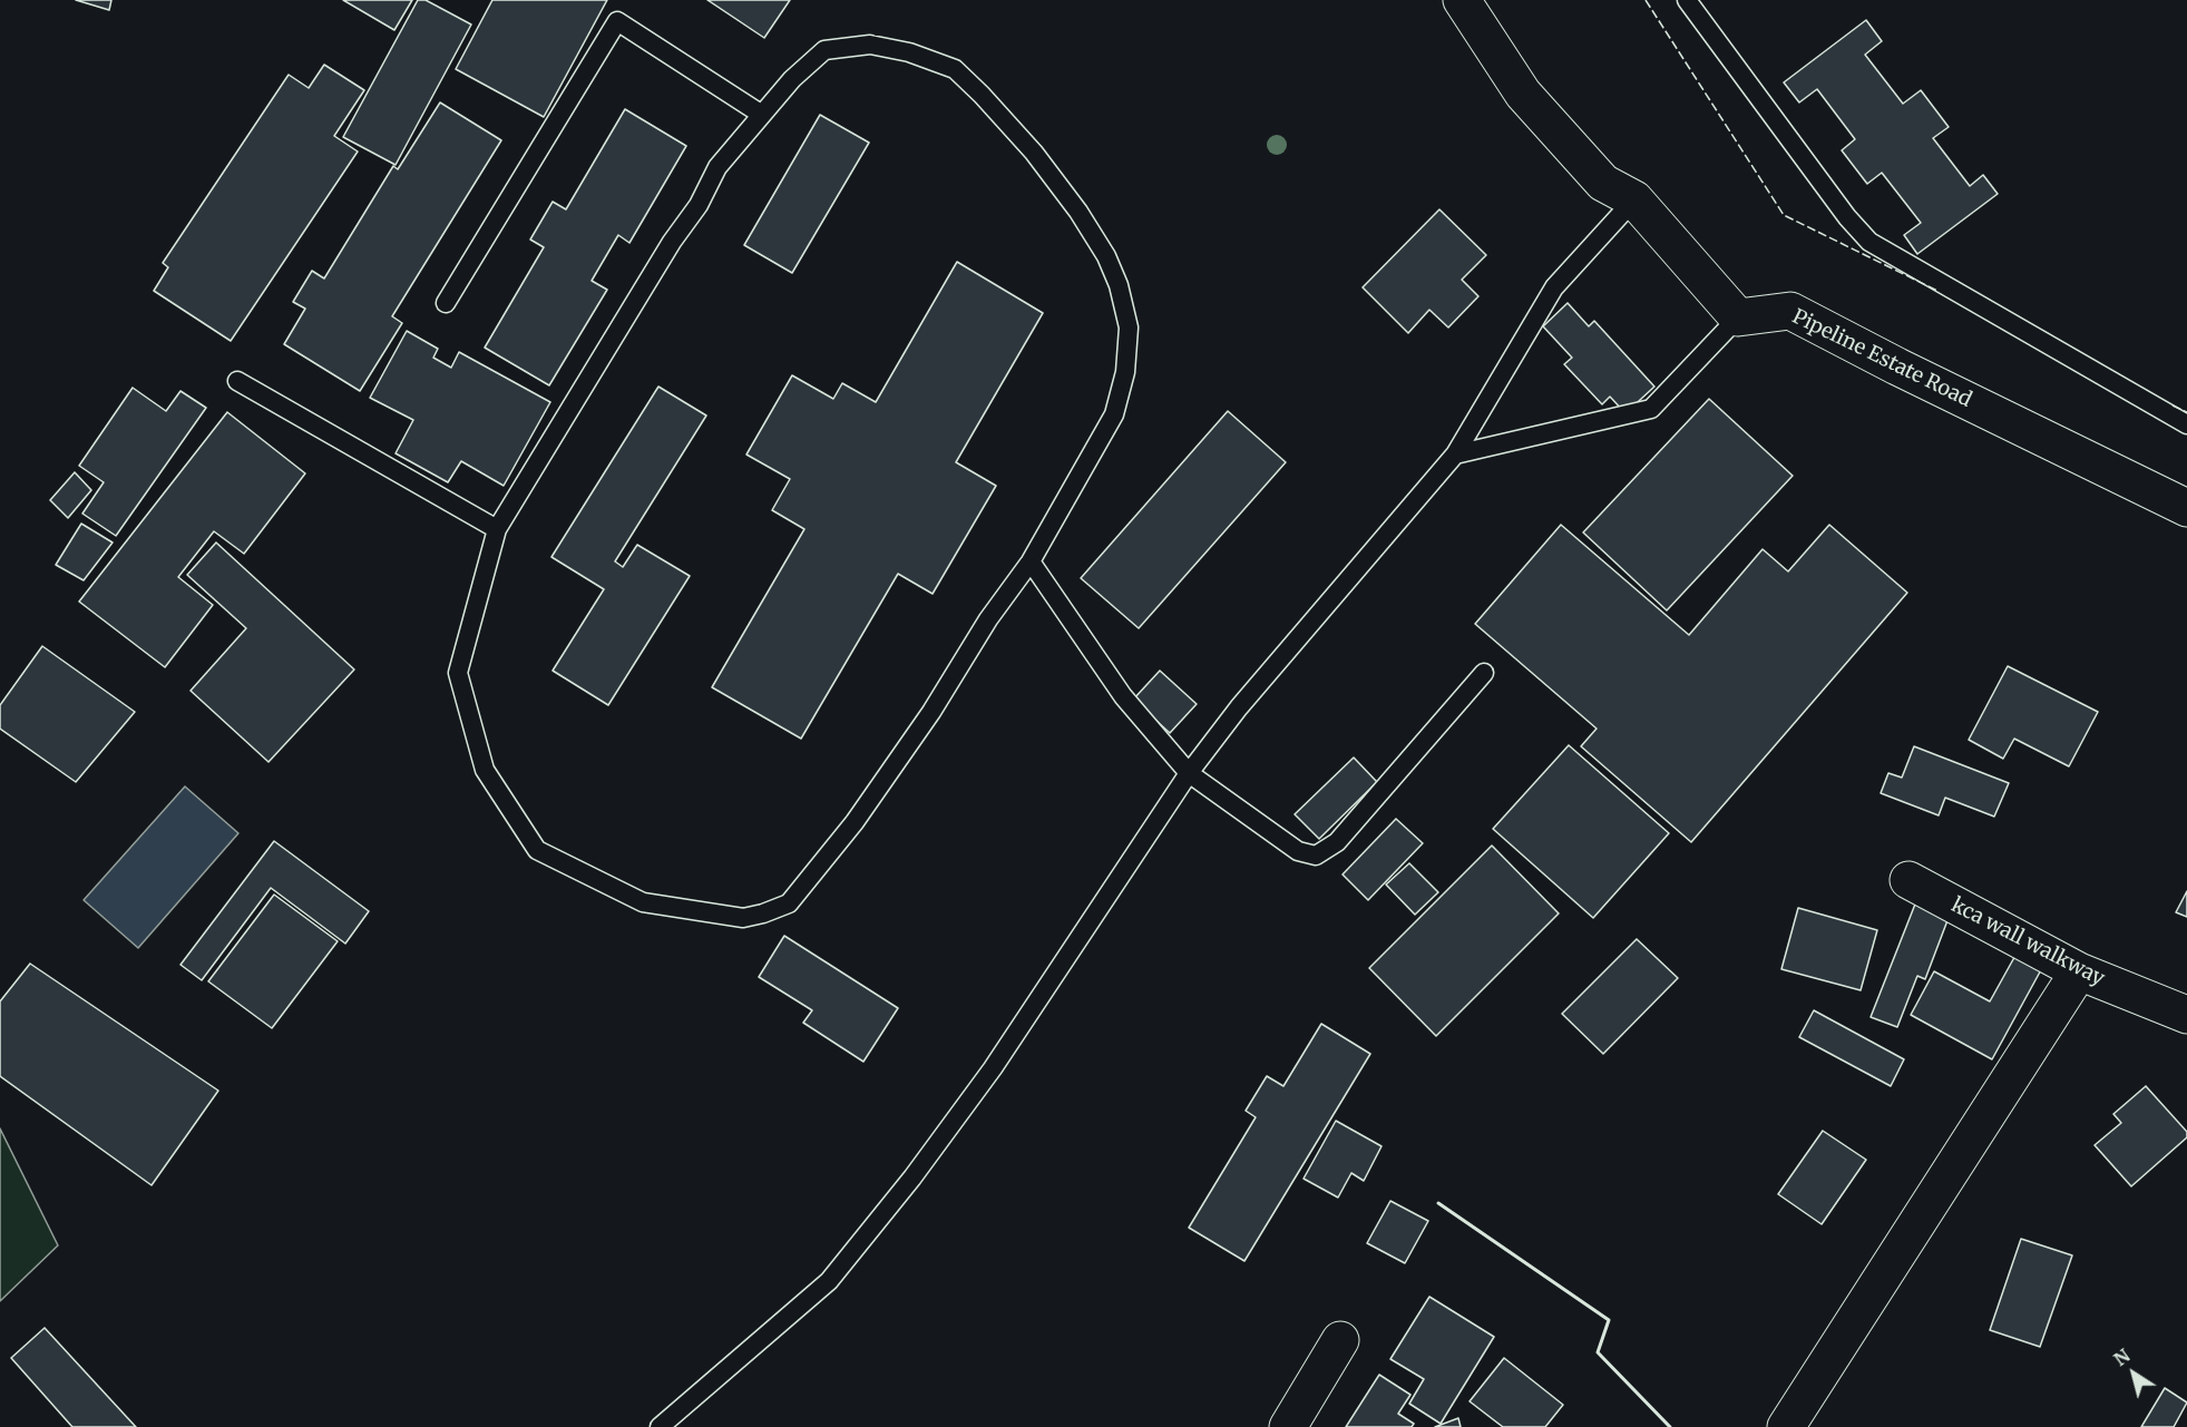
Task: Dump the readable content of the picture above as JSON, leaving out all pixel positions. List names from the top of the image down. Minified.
{"streets":{"street":["Pipeline Estate Road","kca wall walkway"]},"north":"top left"}
